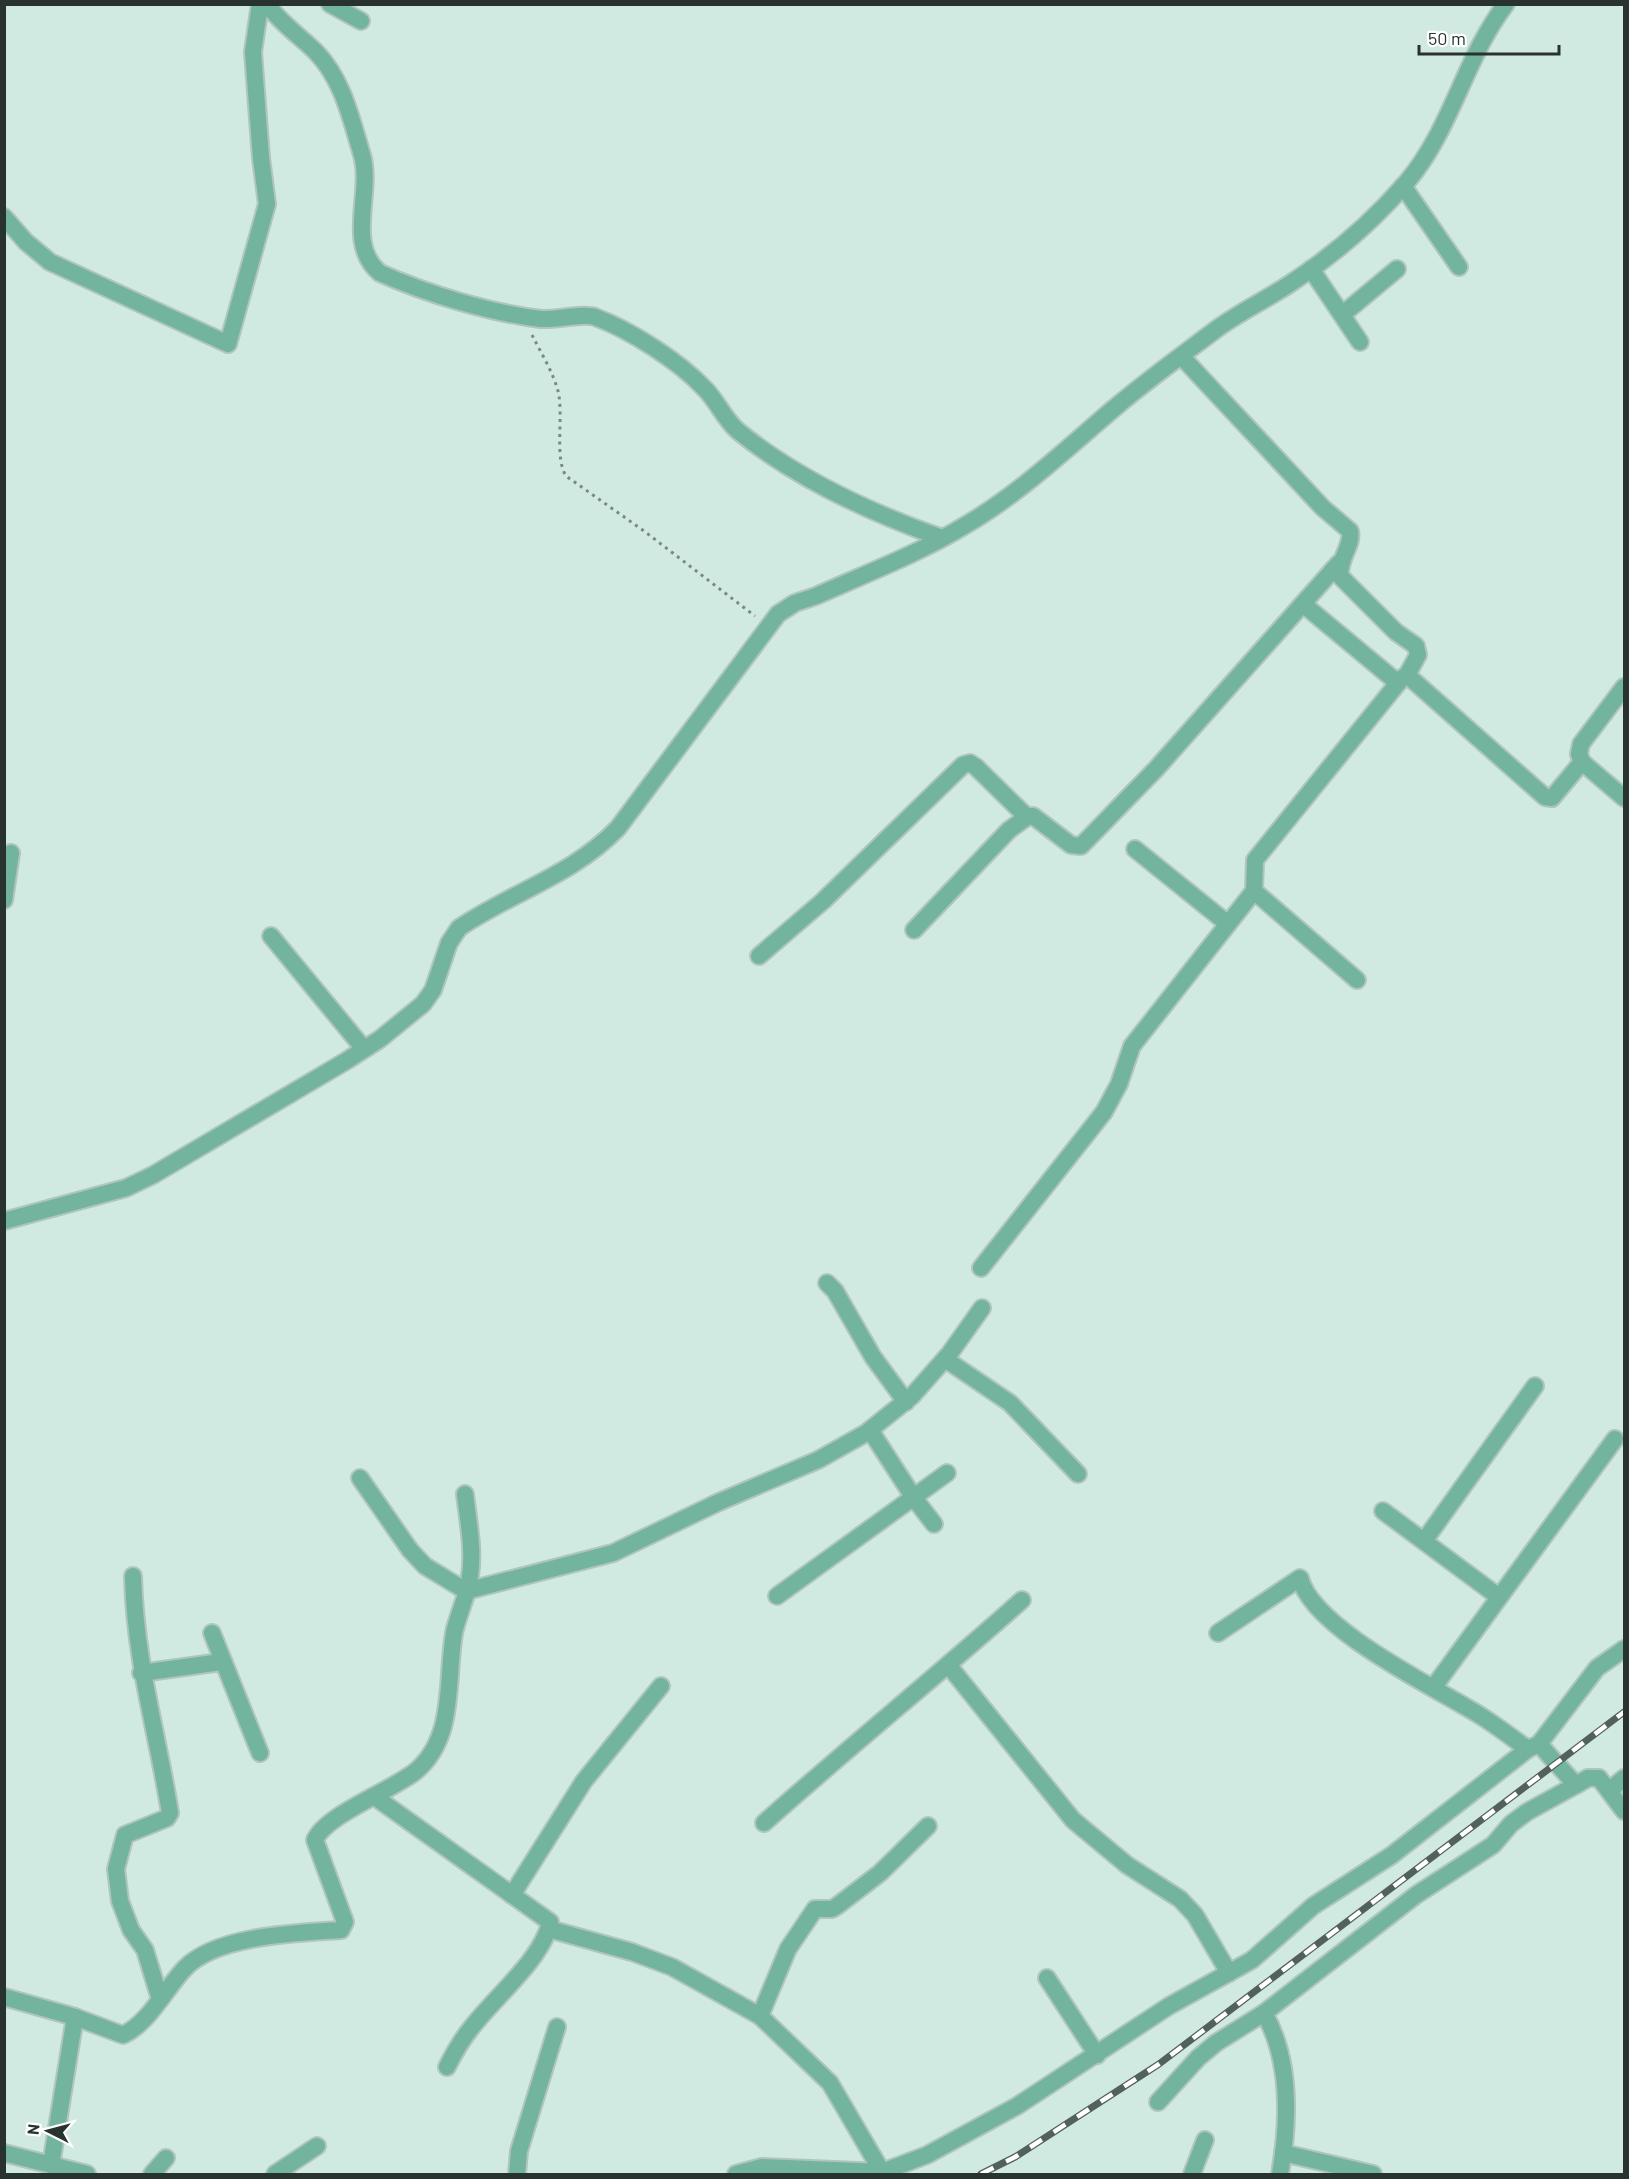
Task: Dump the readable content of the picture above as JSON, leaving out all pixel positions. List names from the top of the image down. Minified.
{"scale_bar":"50 m","north":"left"}
